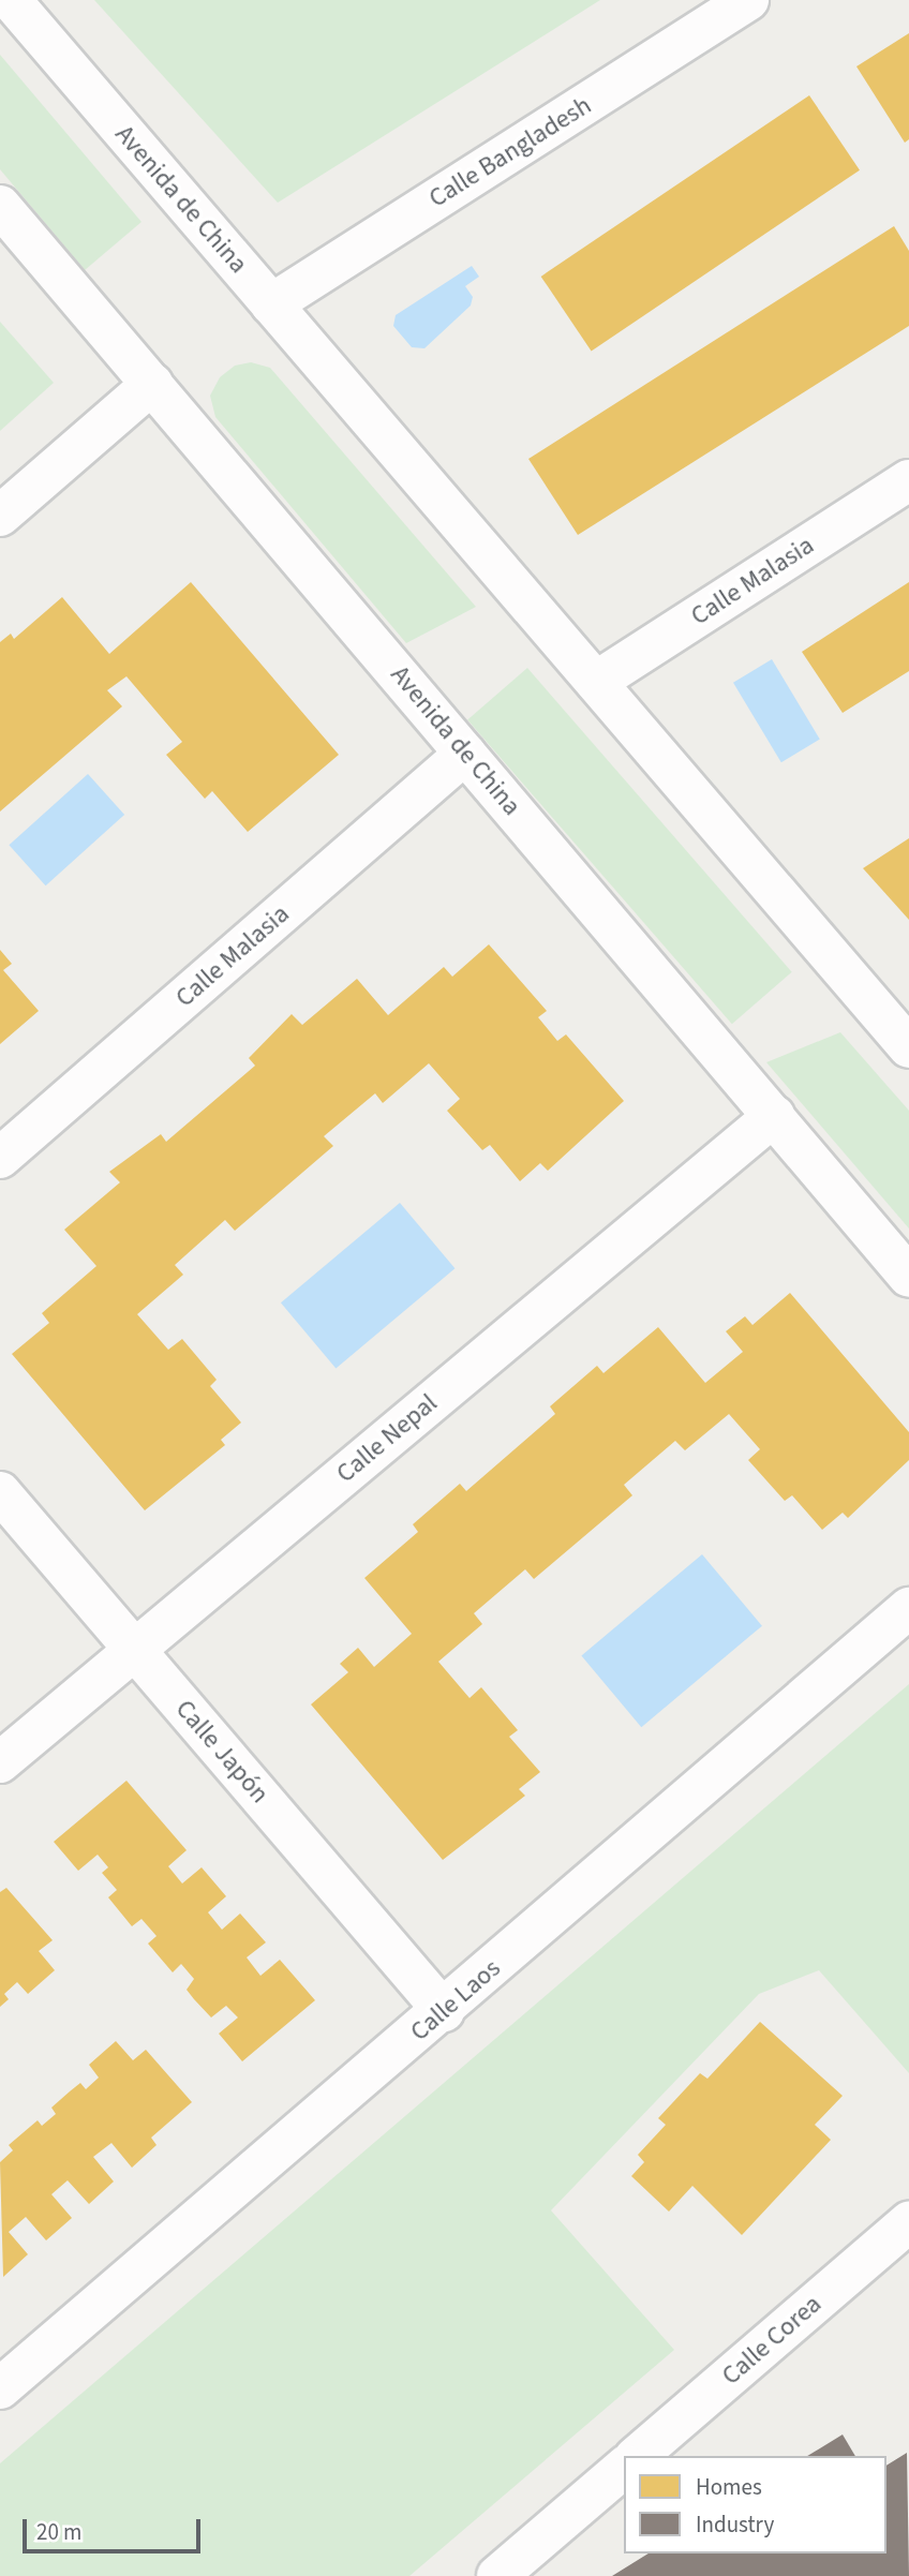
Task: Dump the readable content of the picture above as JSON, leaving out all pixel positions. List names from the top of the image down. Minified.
{"streets":{"street":["Calle Bangladesh","Avenida de China","Calle Malasia","Calle Nepal","Calle Japón","Calle Laos","Calle Corea"]},"crossings":[["Calle Bangladesh","Avenida de China"],["Avenida de China","Calle Malasia"],["Avenida de China","Calle Nepal"],["Calle Nepal","Calle Japón"],["Calle Japón","Calle Laos"]],"legend":["Homes","Industry"],"scale_bar":"20 m"}
